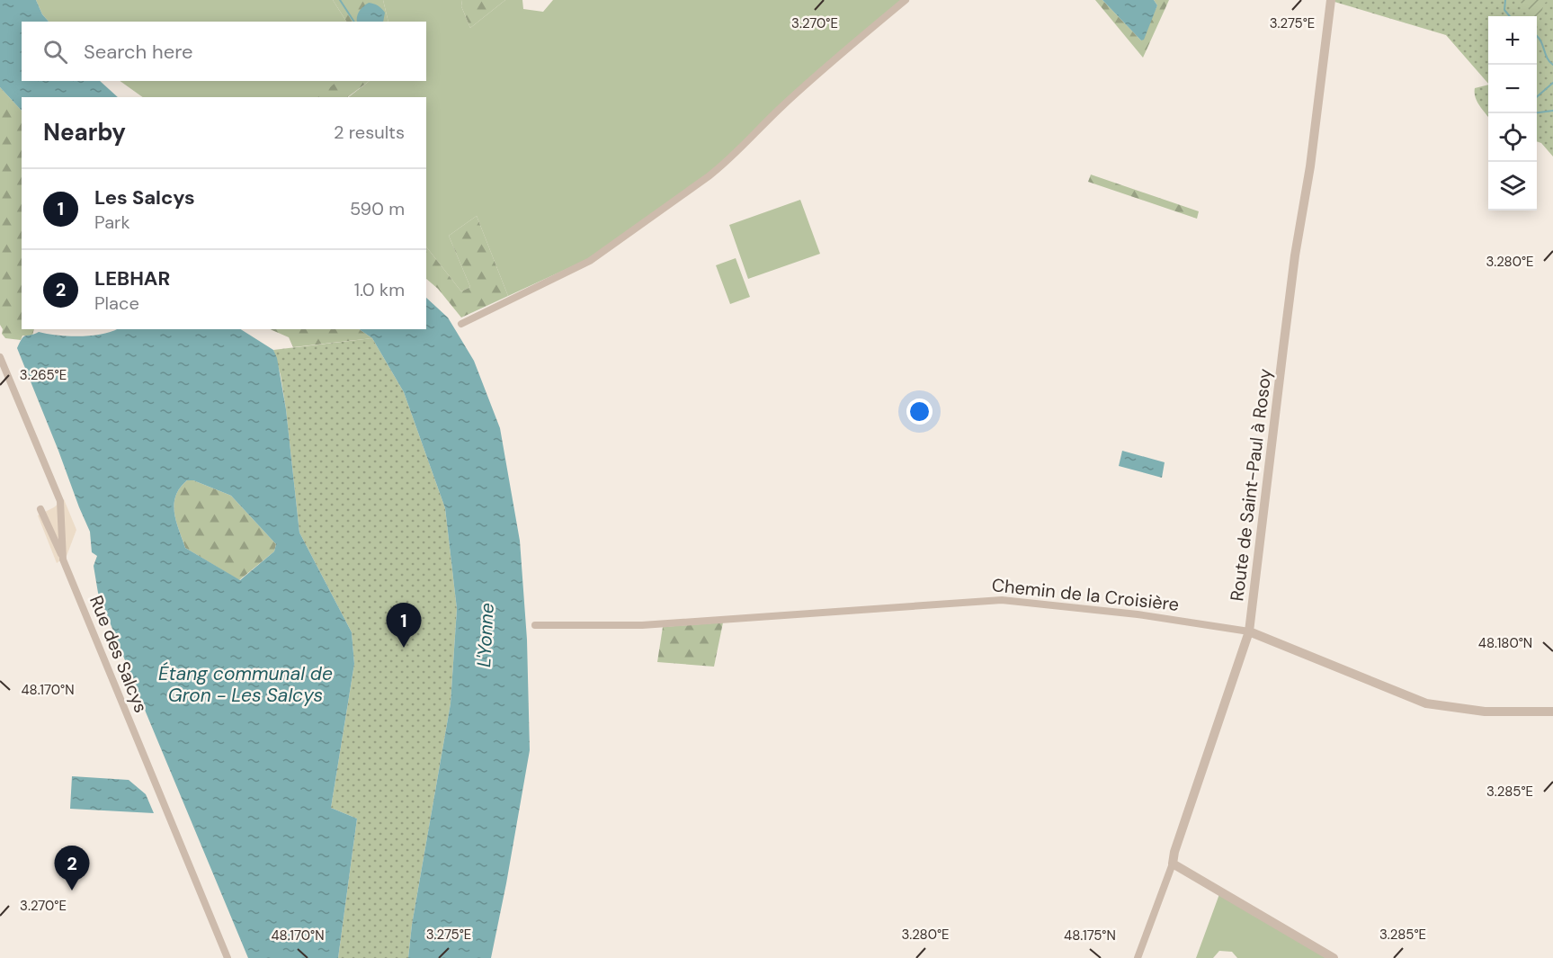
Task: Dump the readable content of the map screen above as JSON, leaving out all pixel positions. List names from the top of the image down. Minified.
{"streets":{"street":["Route de Saint-Paul à Rosoy","Chemin de la Croisière","Rue des Salcys"]},"crossings":[["Route de Saint-Paul à Rosoy","Chemin de la Croisière"]],"water":["L'Yonne","Étang communal de Gron - Les Salcys"],"page":{"map_buttons":["+","−"],"search":"Search here","heading":["Nearby","2 results"],"list":[{"mark":"1","name":"Les Salcys","note":"Park","value":"590 m"},{"mark":"2","name":"LEBHAR","note":"Place","value":"1.0 km"}],"pins":["1","2"]},"coordinates":["3.270°E","3.275°E","3.280°E","3.265°E","48.180°N","48.170°N","3.285°E","48.175°N"]}
